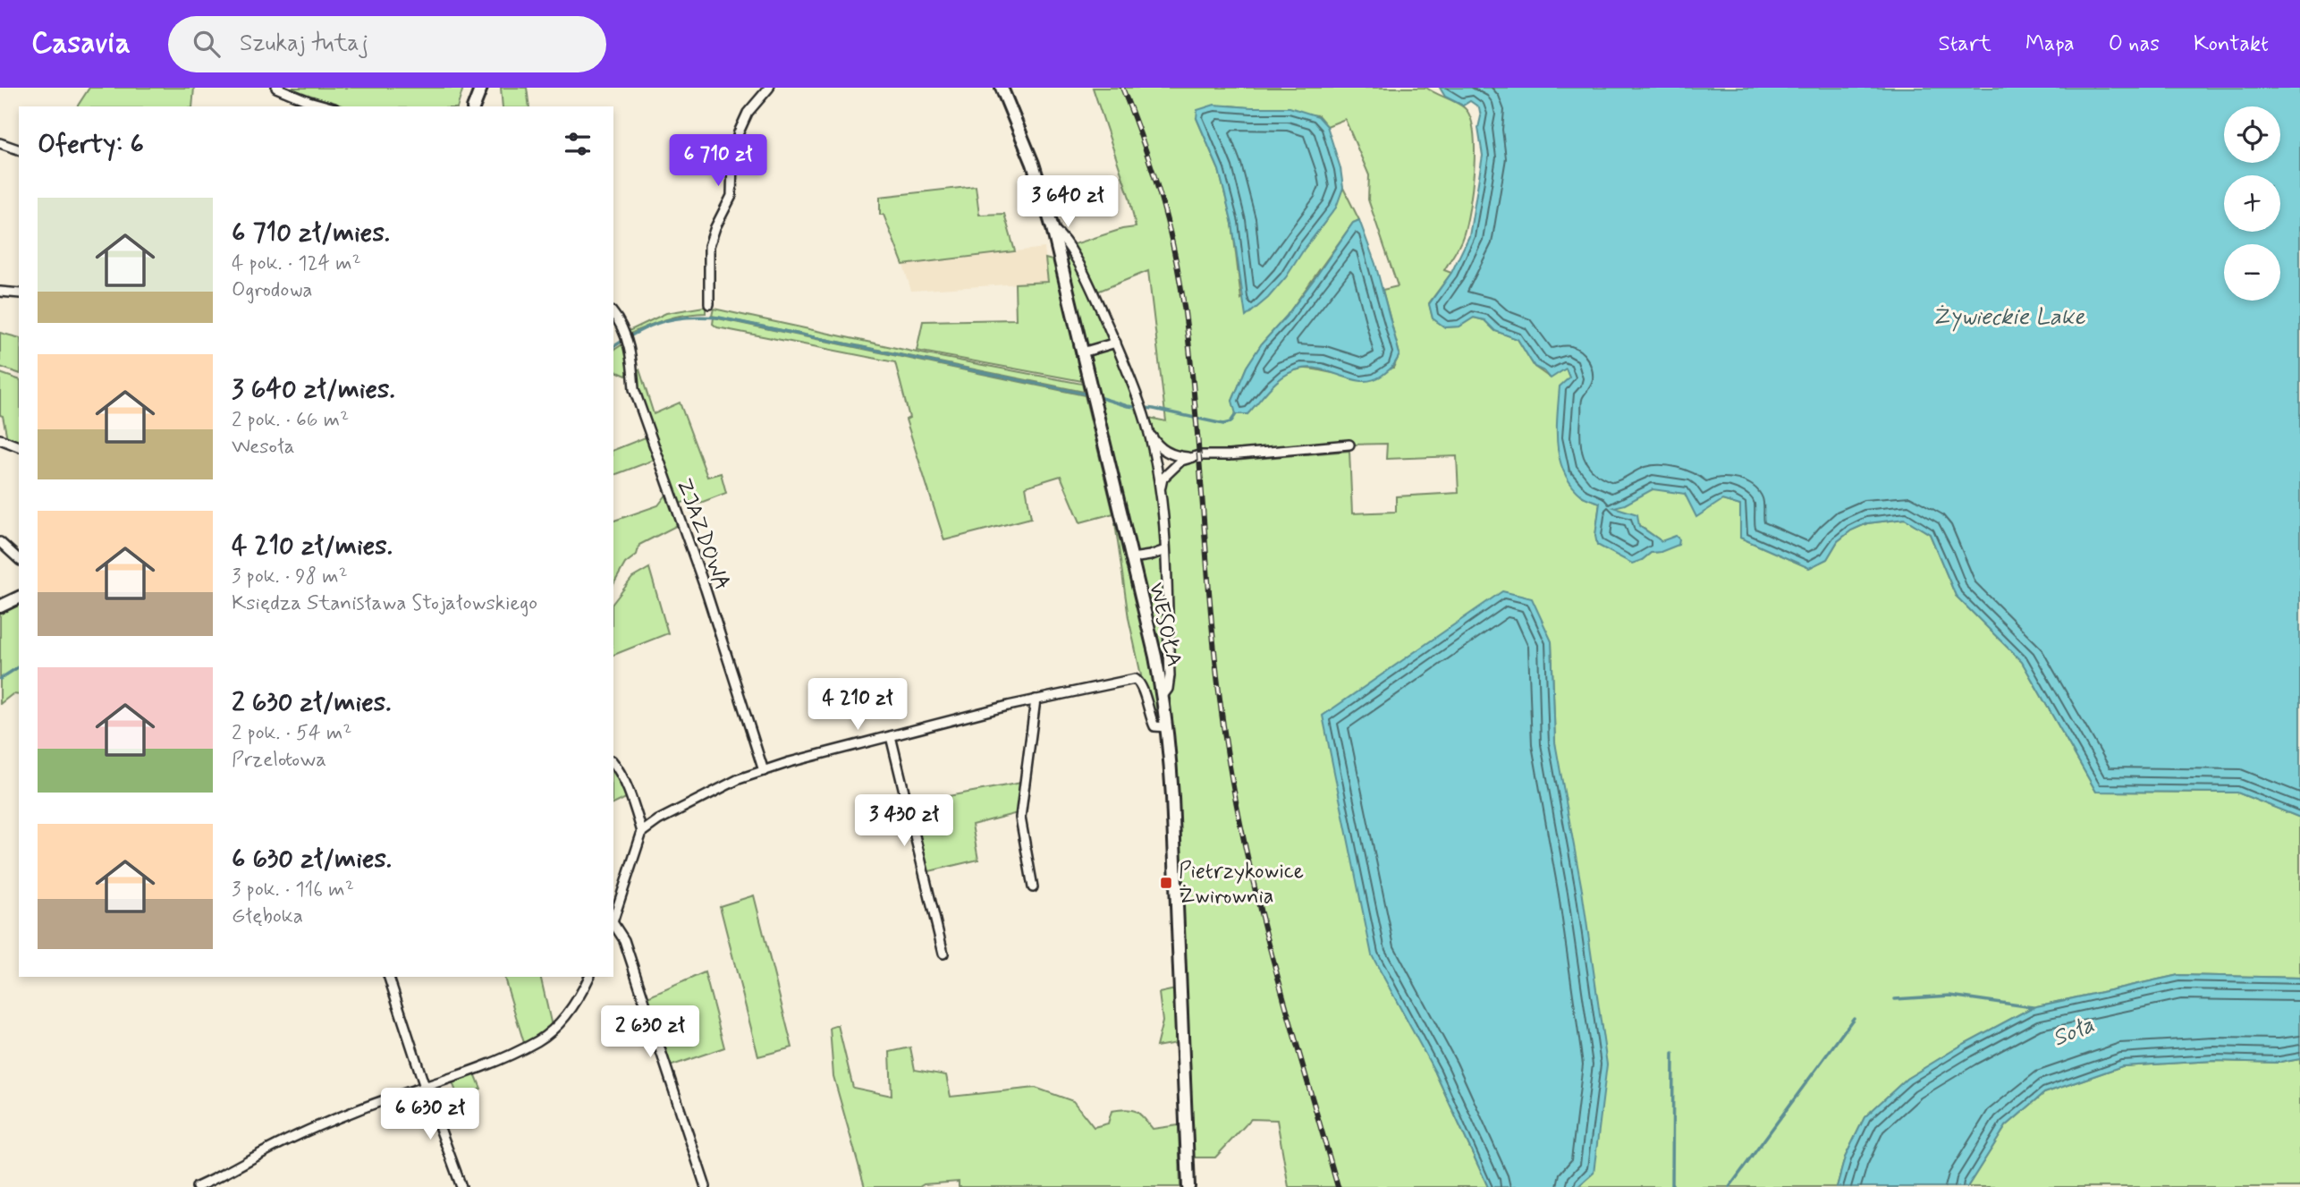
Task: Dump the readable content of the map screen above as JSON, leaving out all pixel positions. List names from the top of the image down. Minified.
{"streets":{"main road":["WESOŁA"],"street":["ZJAZDOWA"]},"water":["Żywieckie Lake","Soła"],"places":{"transit":["Pietrzykowice Żwirownia"]},"page":{"header":"Casavia","search":"Szukaj tutaj","nav":["Start","Mapa","O nas","Kontakt"],"map_buttons":["+","−"],"heading":"Oferty: 6","price":["6 710 zł","3 640 zł","4 210 zł","3 430 zł","2 630 zł","6 630 zł"],"list":[{"name":"6 710 zł/mies.","note":"4 pok. · 124 m² · Ogrodowa"},{"name":"3 640 zł/mies.","note":"2 pok. · 66 m² · Wesoła"},{"name":"4 210 zł/mies.","note":"3 pok. · 98 m² · Księdza Stanisława Stojałowskiego"},{"name":"2 630 zł/mies.","note":"2 pok. · 54 m² · Przelotowa"},{"name":"6 630 zł/mies.","note":"3 pok. · 116 m² · Głęboka"}]}}
